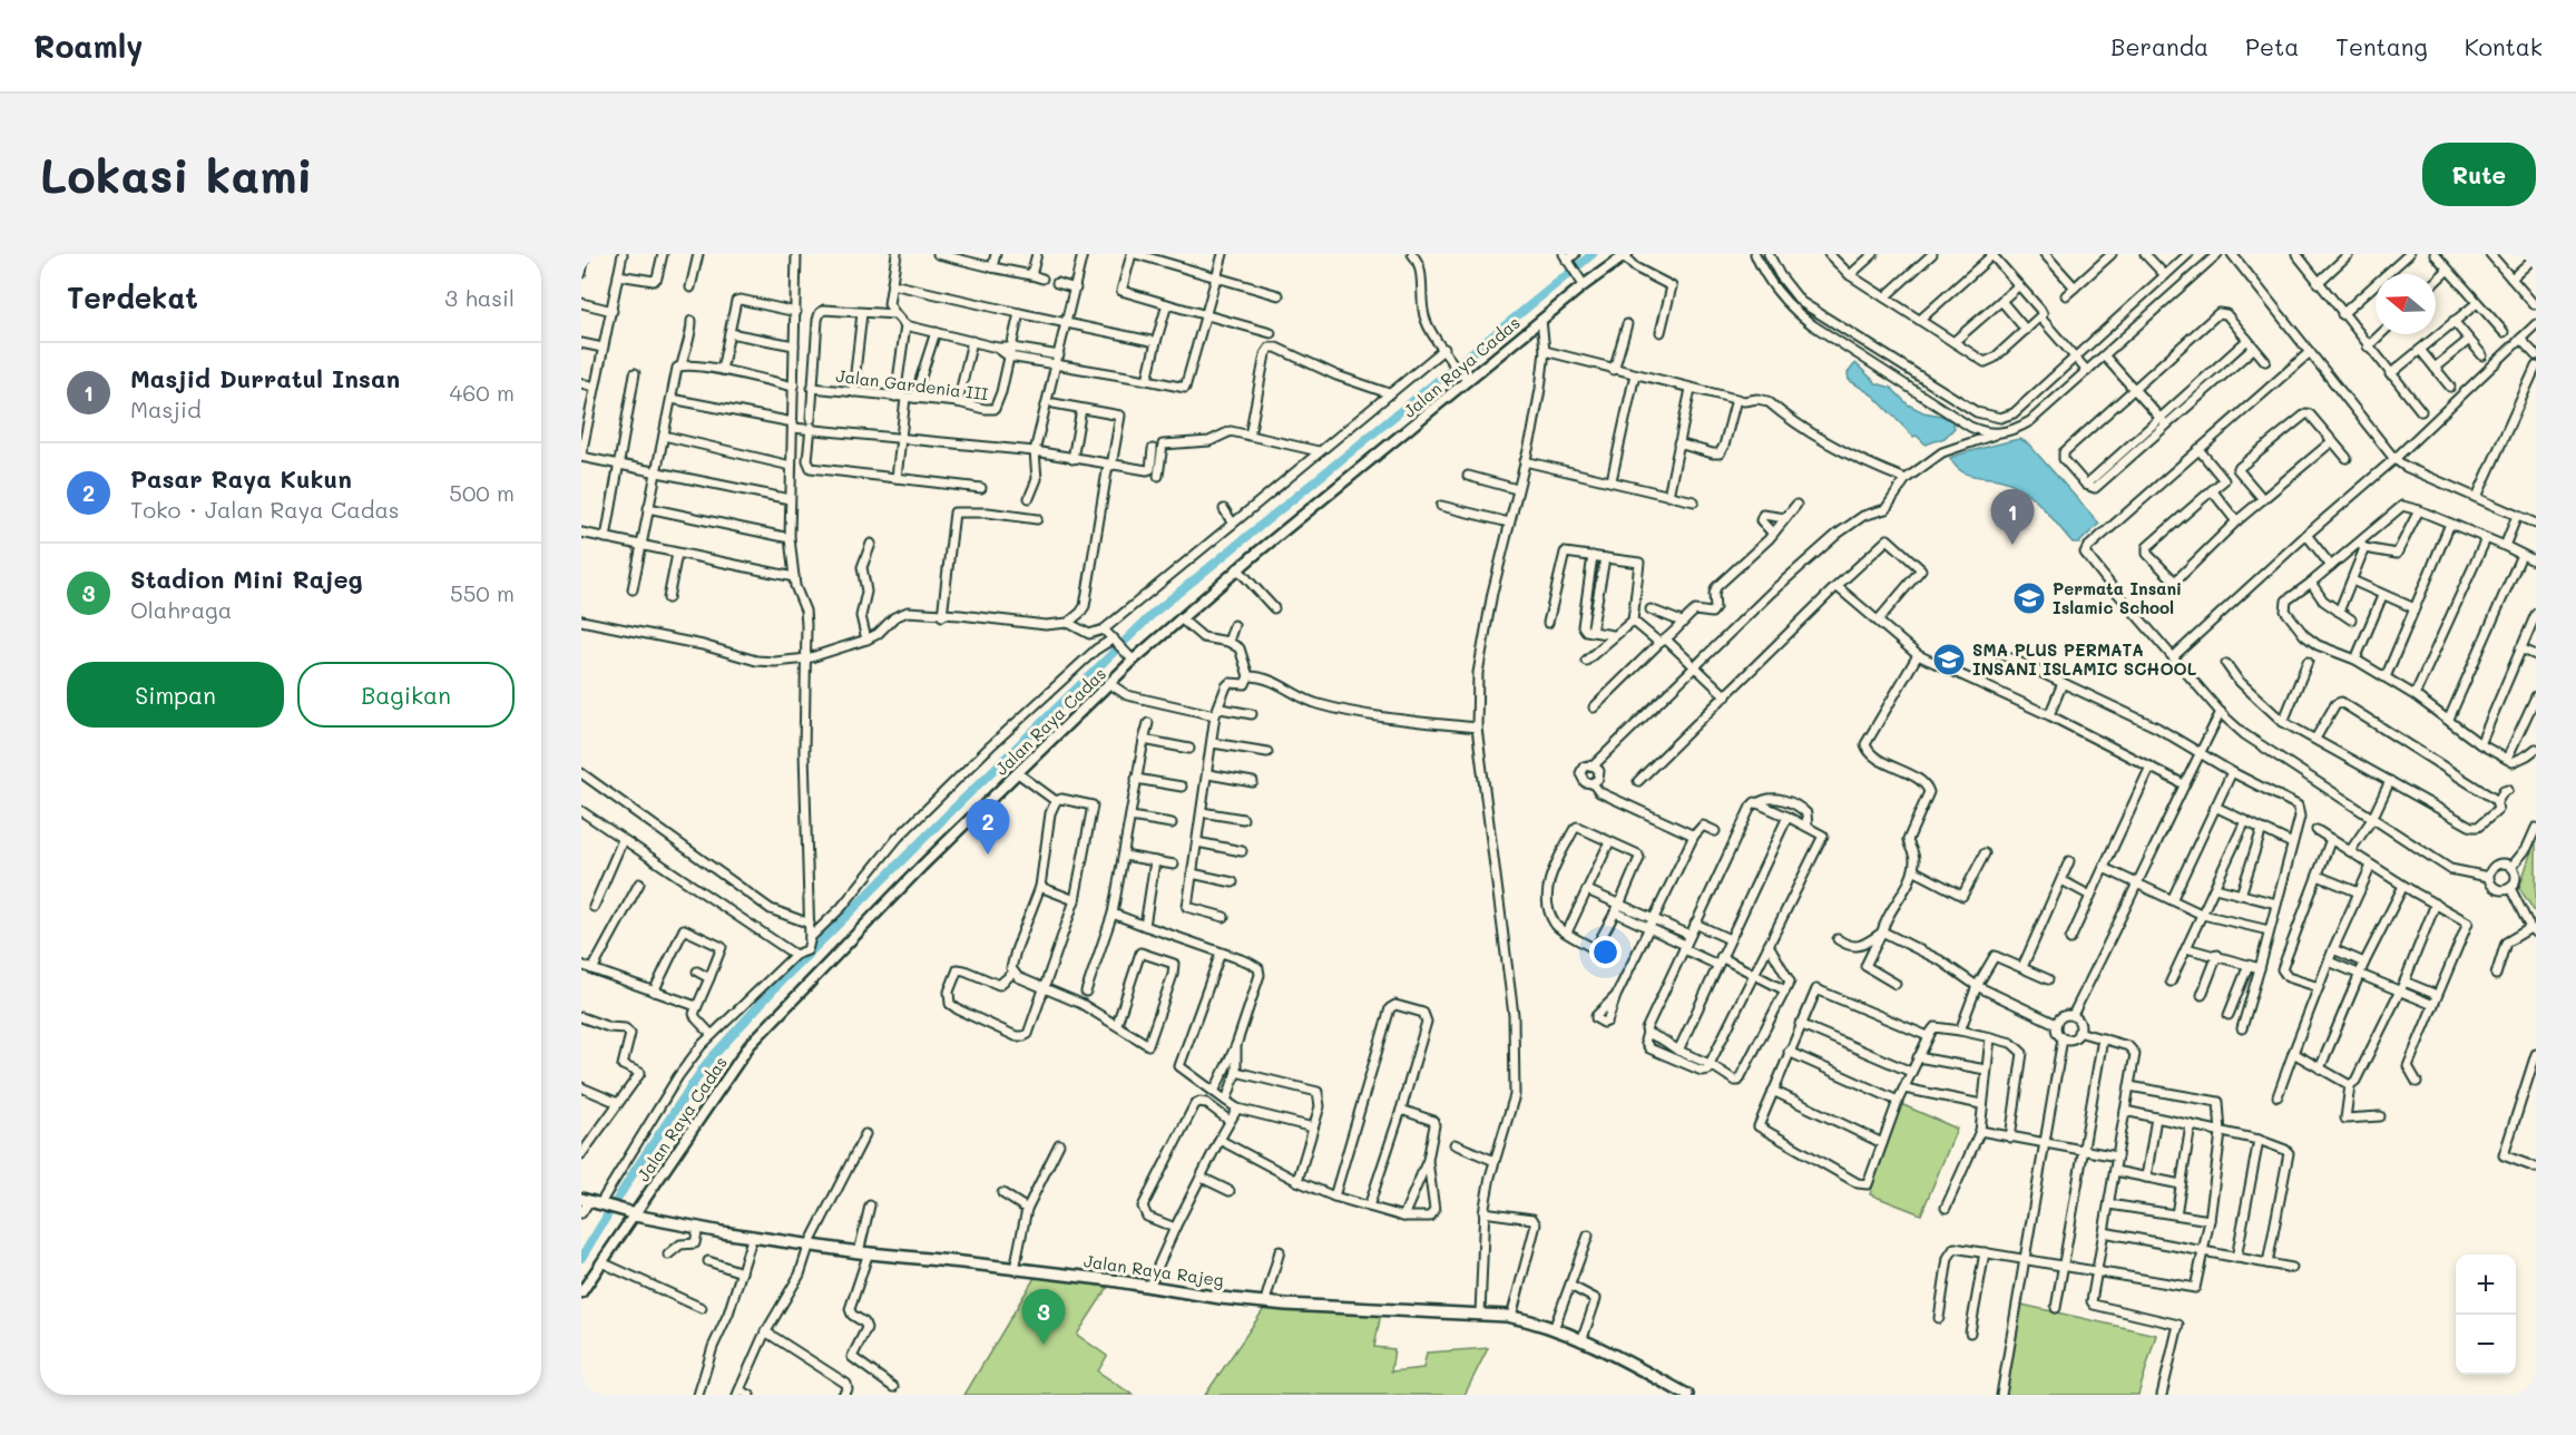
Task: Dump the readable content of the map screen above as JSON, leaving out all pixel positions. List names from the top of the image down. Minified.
{"streets":{"main road":["Jalan Raya Rajeg"],"street":["Jalan Raya Cadas","Jalan Gardenia III"]},"crossings":[["Jalan Raya Cadas","Jalan Raya Rajeg"]],"places":{"school or university":["Permata Insani Islamic School","SMA PLUS PERMATA INSANI ISLAMIC SCHOOL"]},"north":"left","page":{"header":"Roamly","nav":["Beranda","Peta","Tentang","Kontak"],"buttons":["Rute",["Simpan","Bagikan"]],"title":"Lokasi kami","heading":["Terdekat","3 hasil"],"list":[{"mark":"1","name":"Masjid Durratul Insan","note":"Masjid","value":"460 m"},{"mark":"2","name":"Pasar Raya Kukun","note":"Toko · Jalan Raya Cadas","value":"500 m"},{"mark":"3","name":"Stadion Mini Rajeg","note":"Olahraga","value":"550 m"}],"pins":["1","2","3"],"map_buttons":["+","−"]}}
